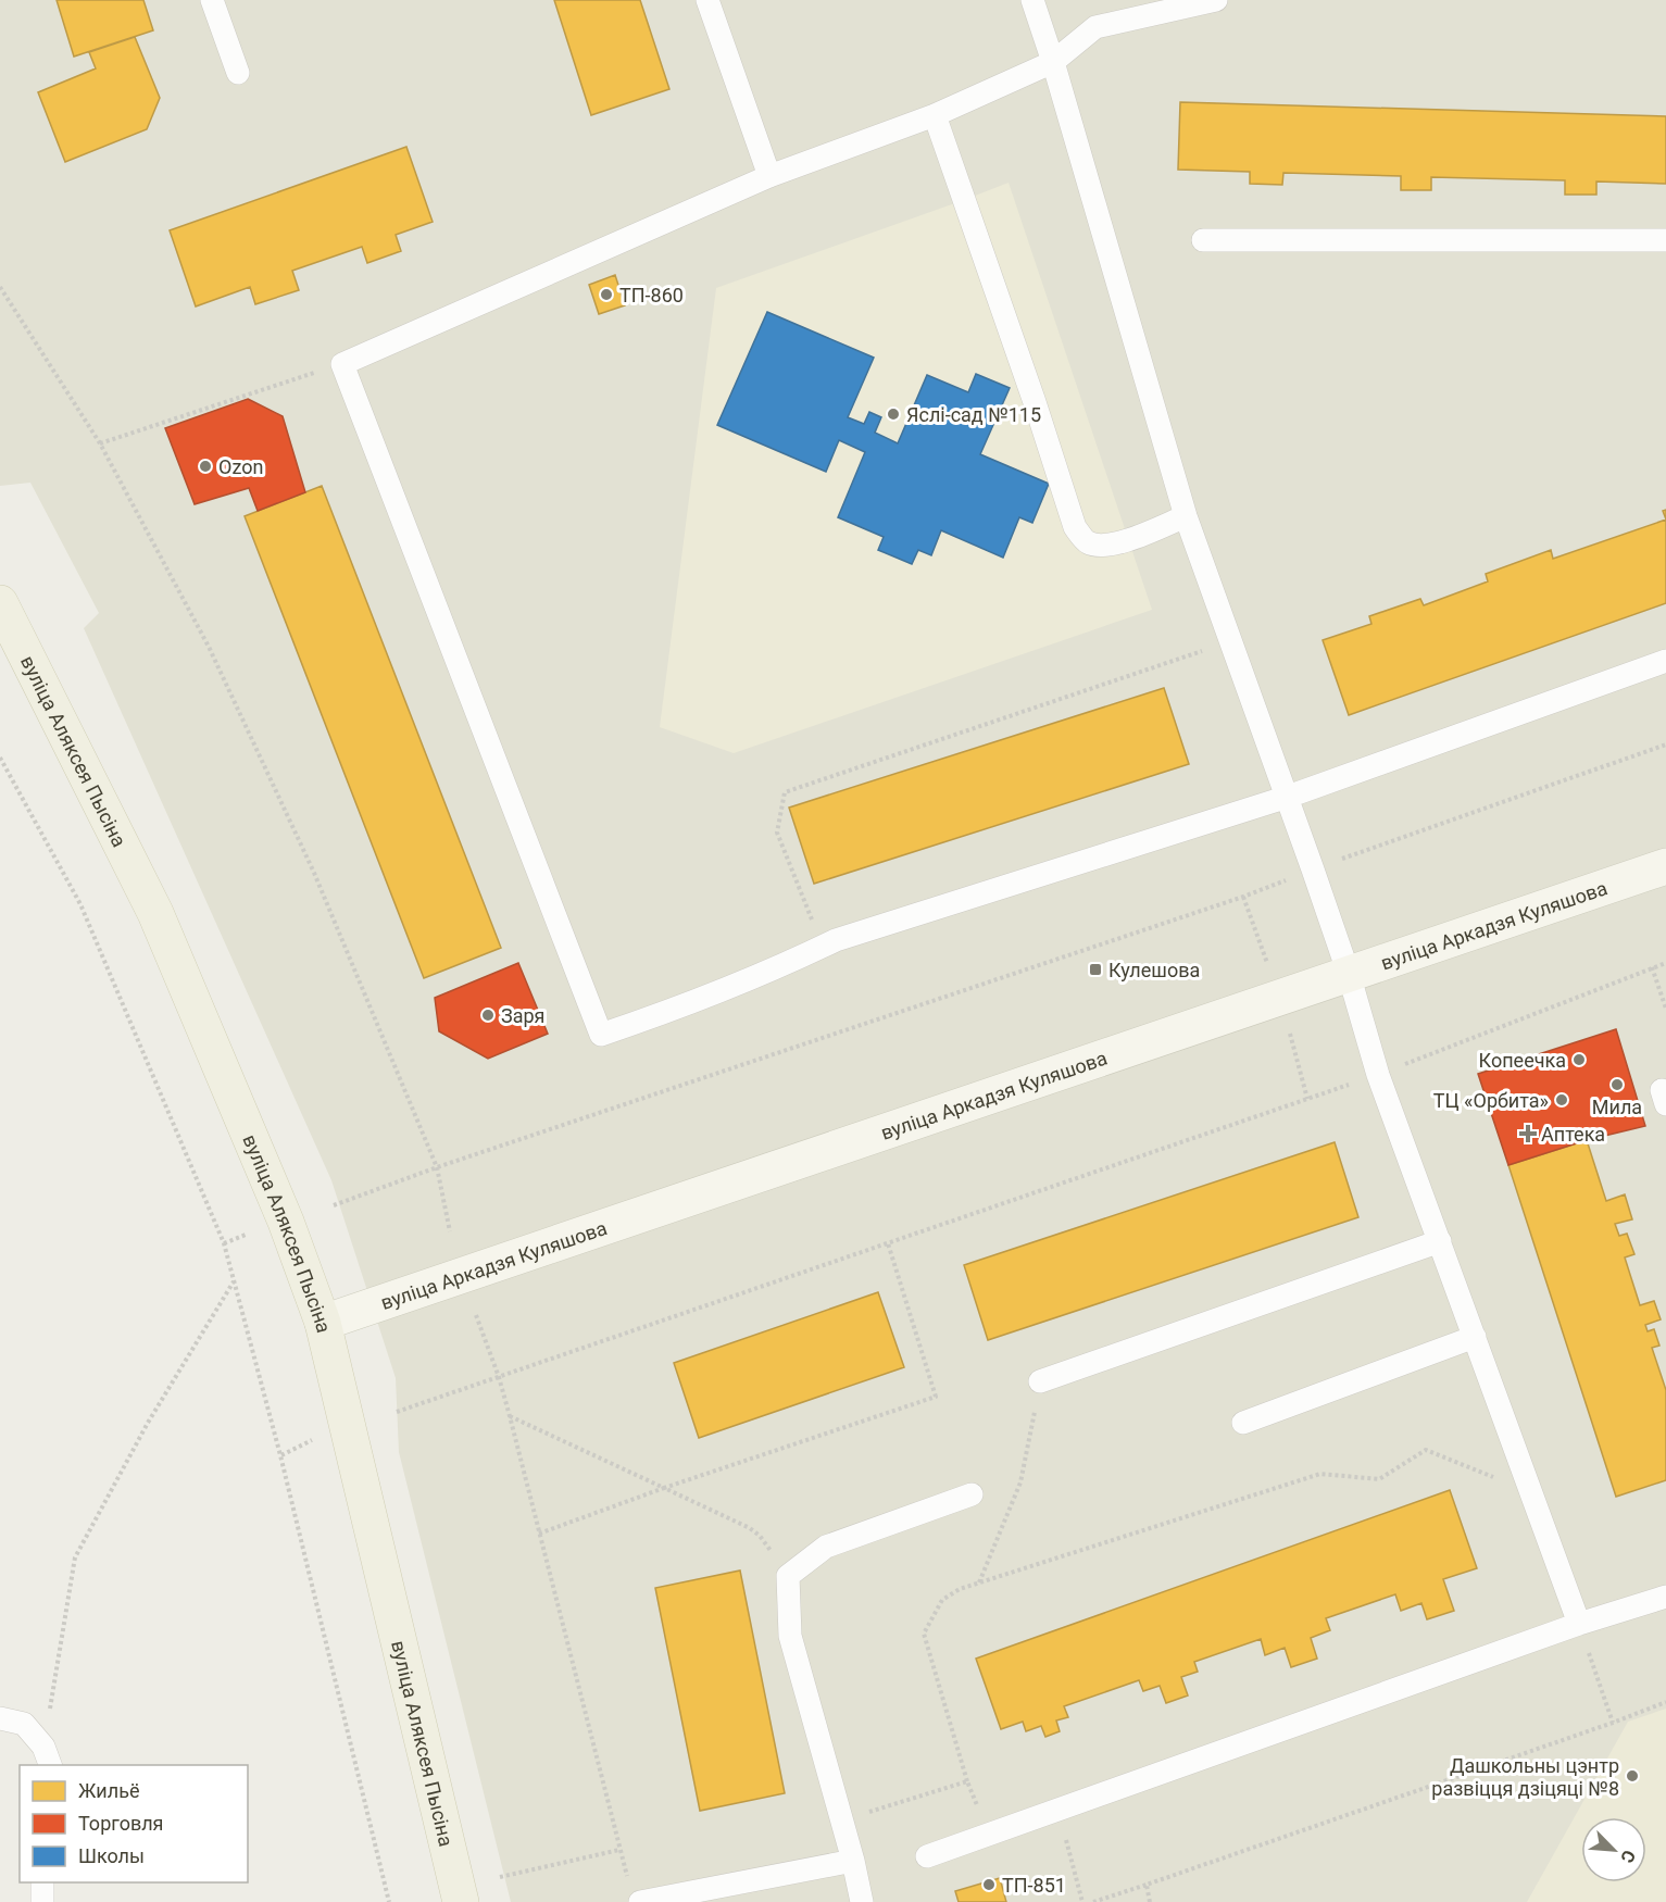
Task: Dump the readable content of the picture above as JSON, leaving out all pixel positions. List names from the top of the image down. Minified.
{"streets":{"main road":["вуліца Аляксея Пысіна","вуліца Аркадзя Куляшова"]},"crossings":[["вуліца Аляксея Пысіна","вуліца Аркадзя Куляшова"]],"places":{"other":["ТП-860","Яслі-сад №115","Ozon","Заря","Копеечка","Мила","ТЦ «Орбита»","Дашкольны цэнтр развіцця дзіцяці №8","ТП-851"],"transit":["Кулешова"],"health":["Аптека"]},"legend":["Жильё","Торговля","Школы"],"north":"bottom right"}
